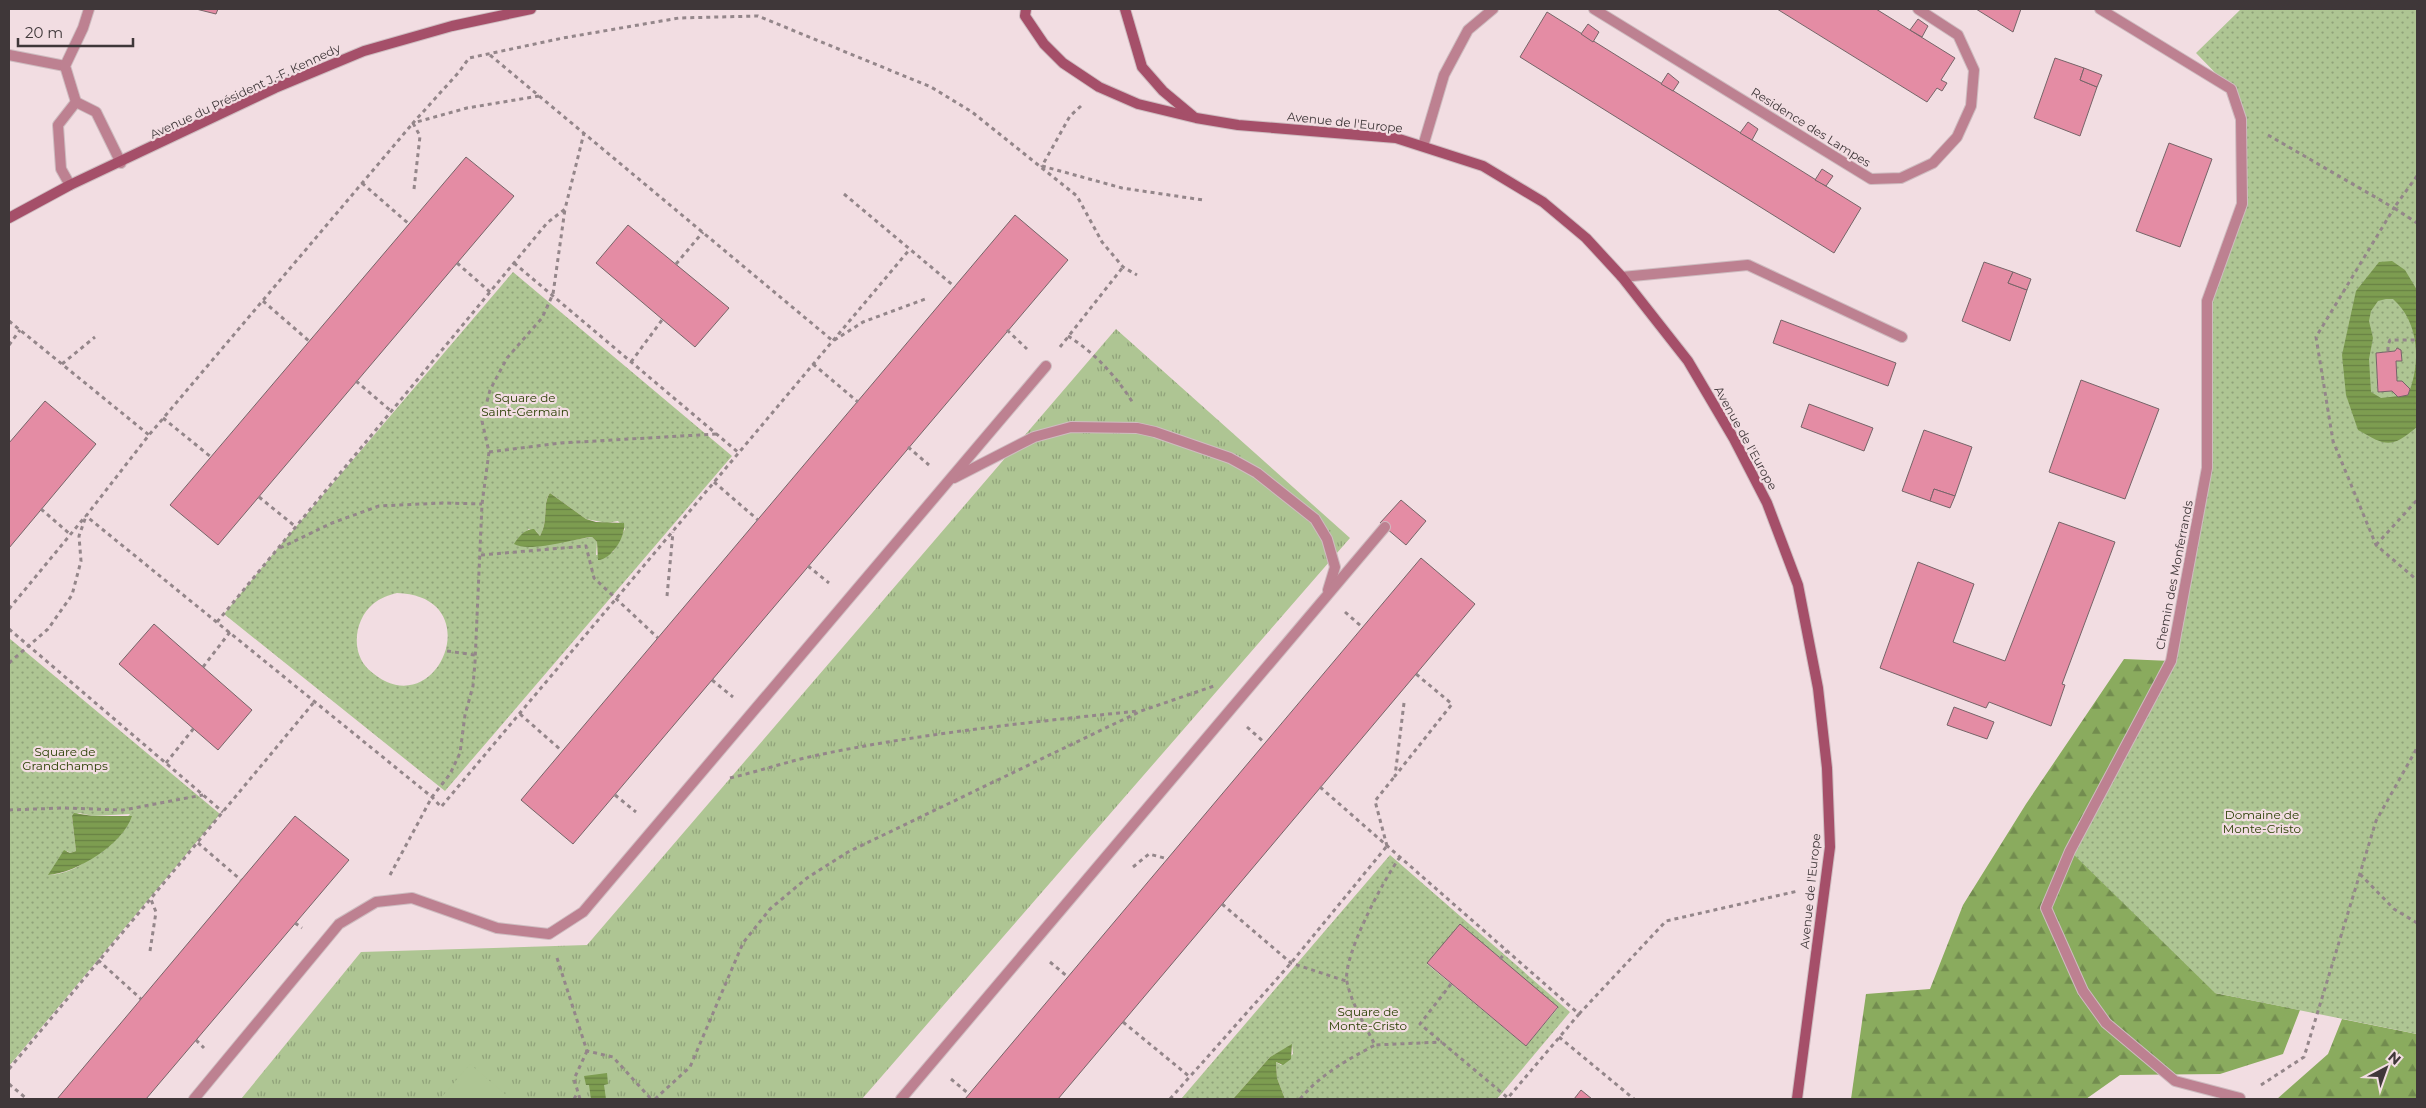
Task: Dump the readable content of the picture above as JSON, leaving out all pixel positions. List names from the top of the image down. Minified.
{"streets":{"street":["Avenue du Président J.-F. Kennedy","Avenue de l'Europe","Residence des Lampes","Chemin des Monferrands"]},"parks":["Square de Saint-Germain","Square de Grandchamps","Domaine de Monte-Cristo","Square de Monte-Cristo"],"scale_bar":"20 m","north":"top right"}
